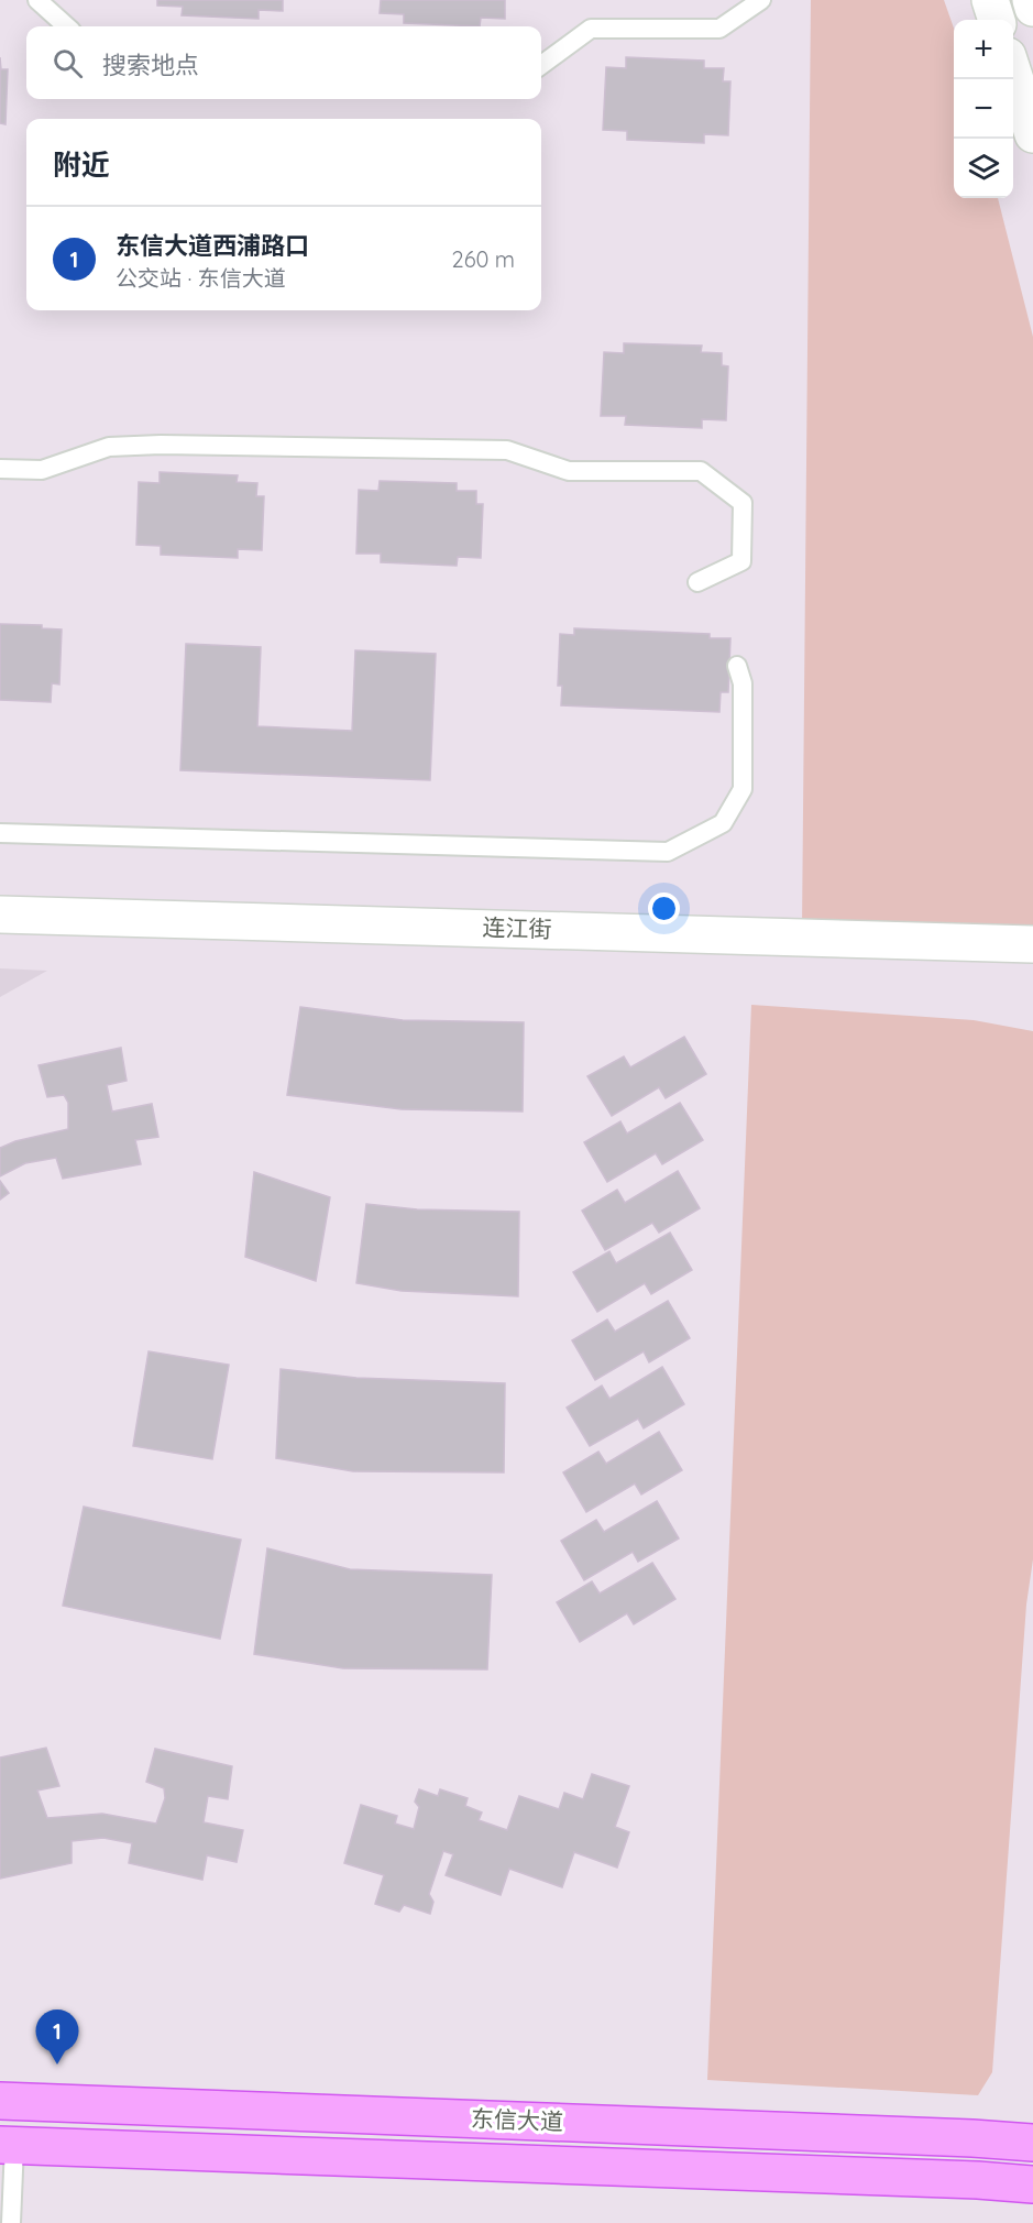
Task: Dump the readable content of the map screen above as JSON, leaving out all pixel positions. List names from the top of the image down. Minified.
{"streets":{"main road":["东信大道"],"street":["连江街"]},"page":{"map_buttons":["+","−"],"search":"搜索地点","heading":"附近","list":[{"mark":"1","name":"东信大道西浦路口","note":"公交站 · 东信大道","value":"260 m"}],"pins":"1"}}
